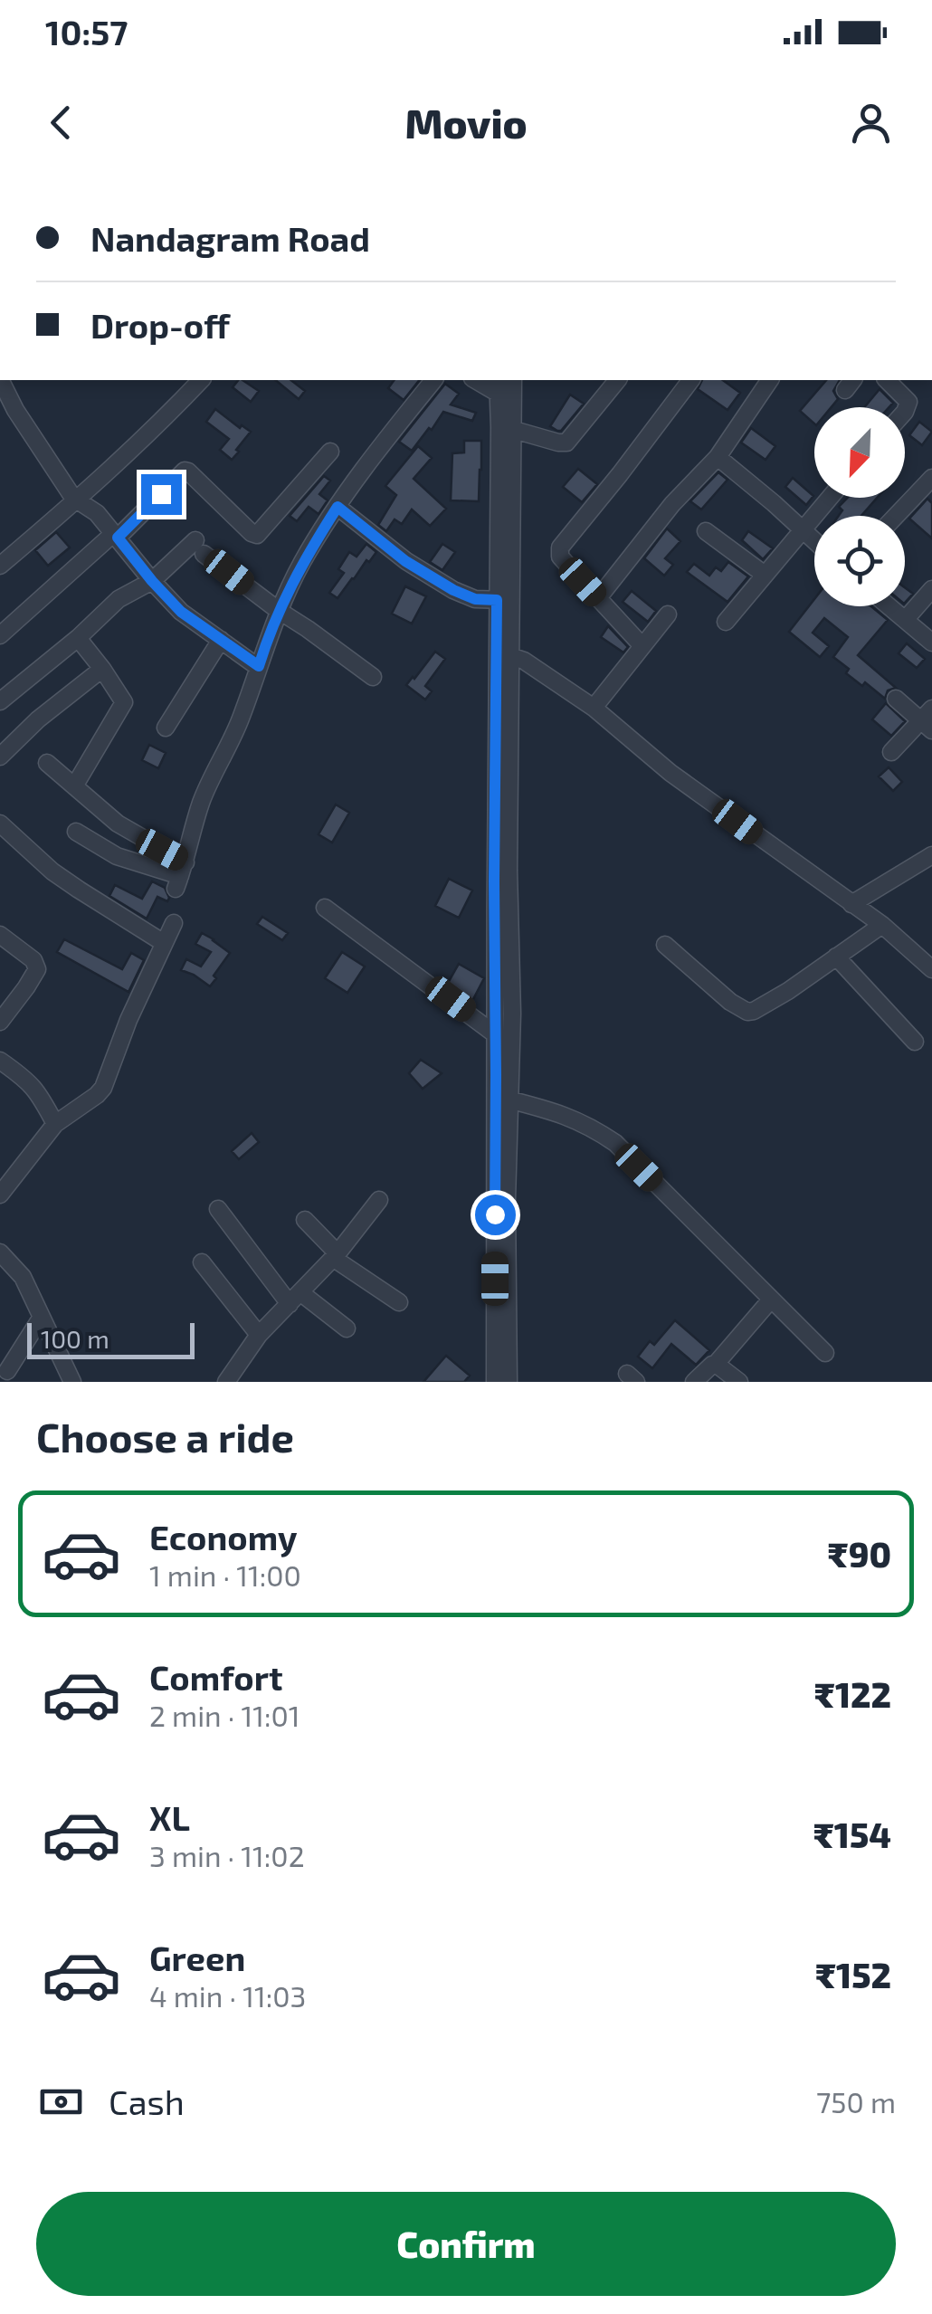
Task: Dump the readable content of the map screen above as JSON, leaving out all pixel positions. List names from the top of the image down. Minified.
{"scale_bar":"100 m","north":"bottom left","page":{"status":"10:57","header":"Movio","banner":["Nandagram Road","Drop-off"],"scale":"100 m","heading":"Choose a ride","list":[{"name":"Economy","note":"1 min · 11:00","value":"₹90"},{"name":"Comfort","note":"2 min · 11:01","value":"₹122"},{"name":"XL","note":"3 min · 11:02","value":"₹154"},{"name":"Green","note":"4 min · 11:03","value":"₹152"}],"pay":["Cash","750 m"],"buttons":"Confirm"}}
